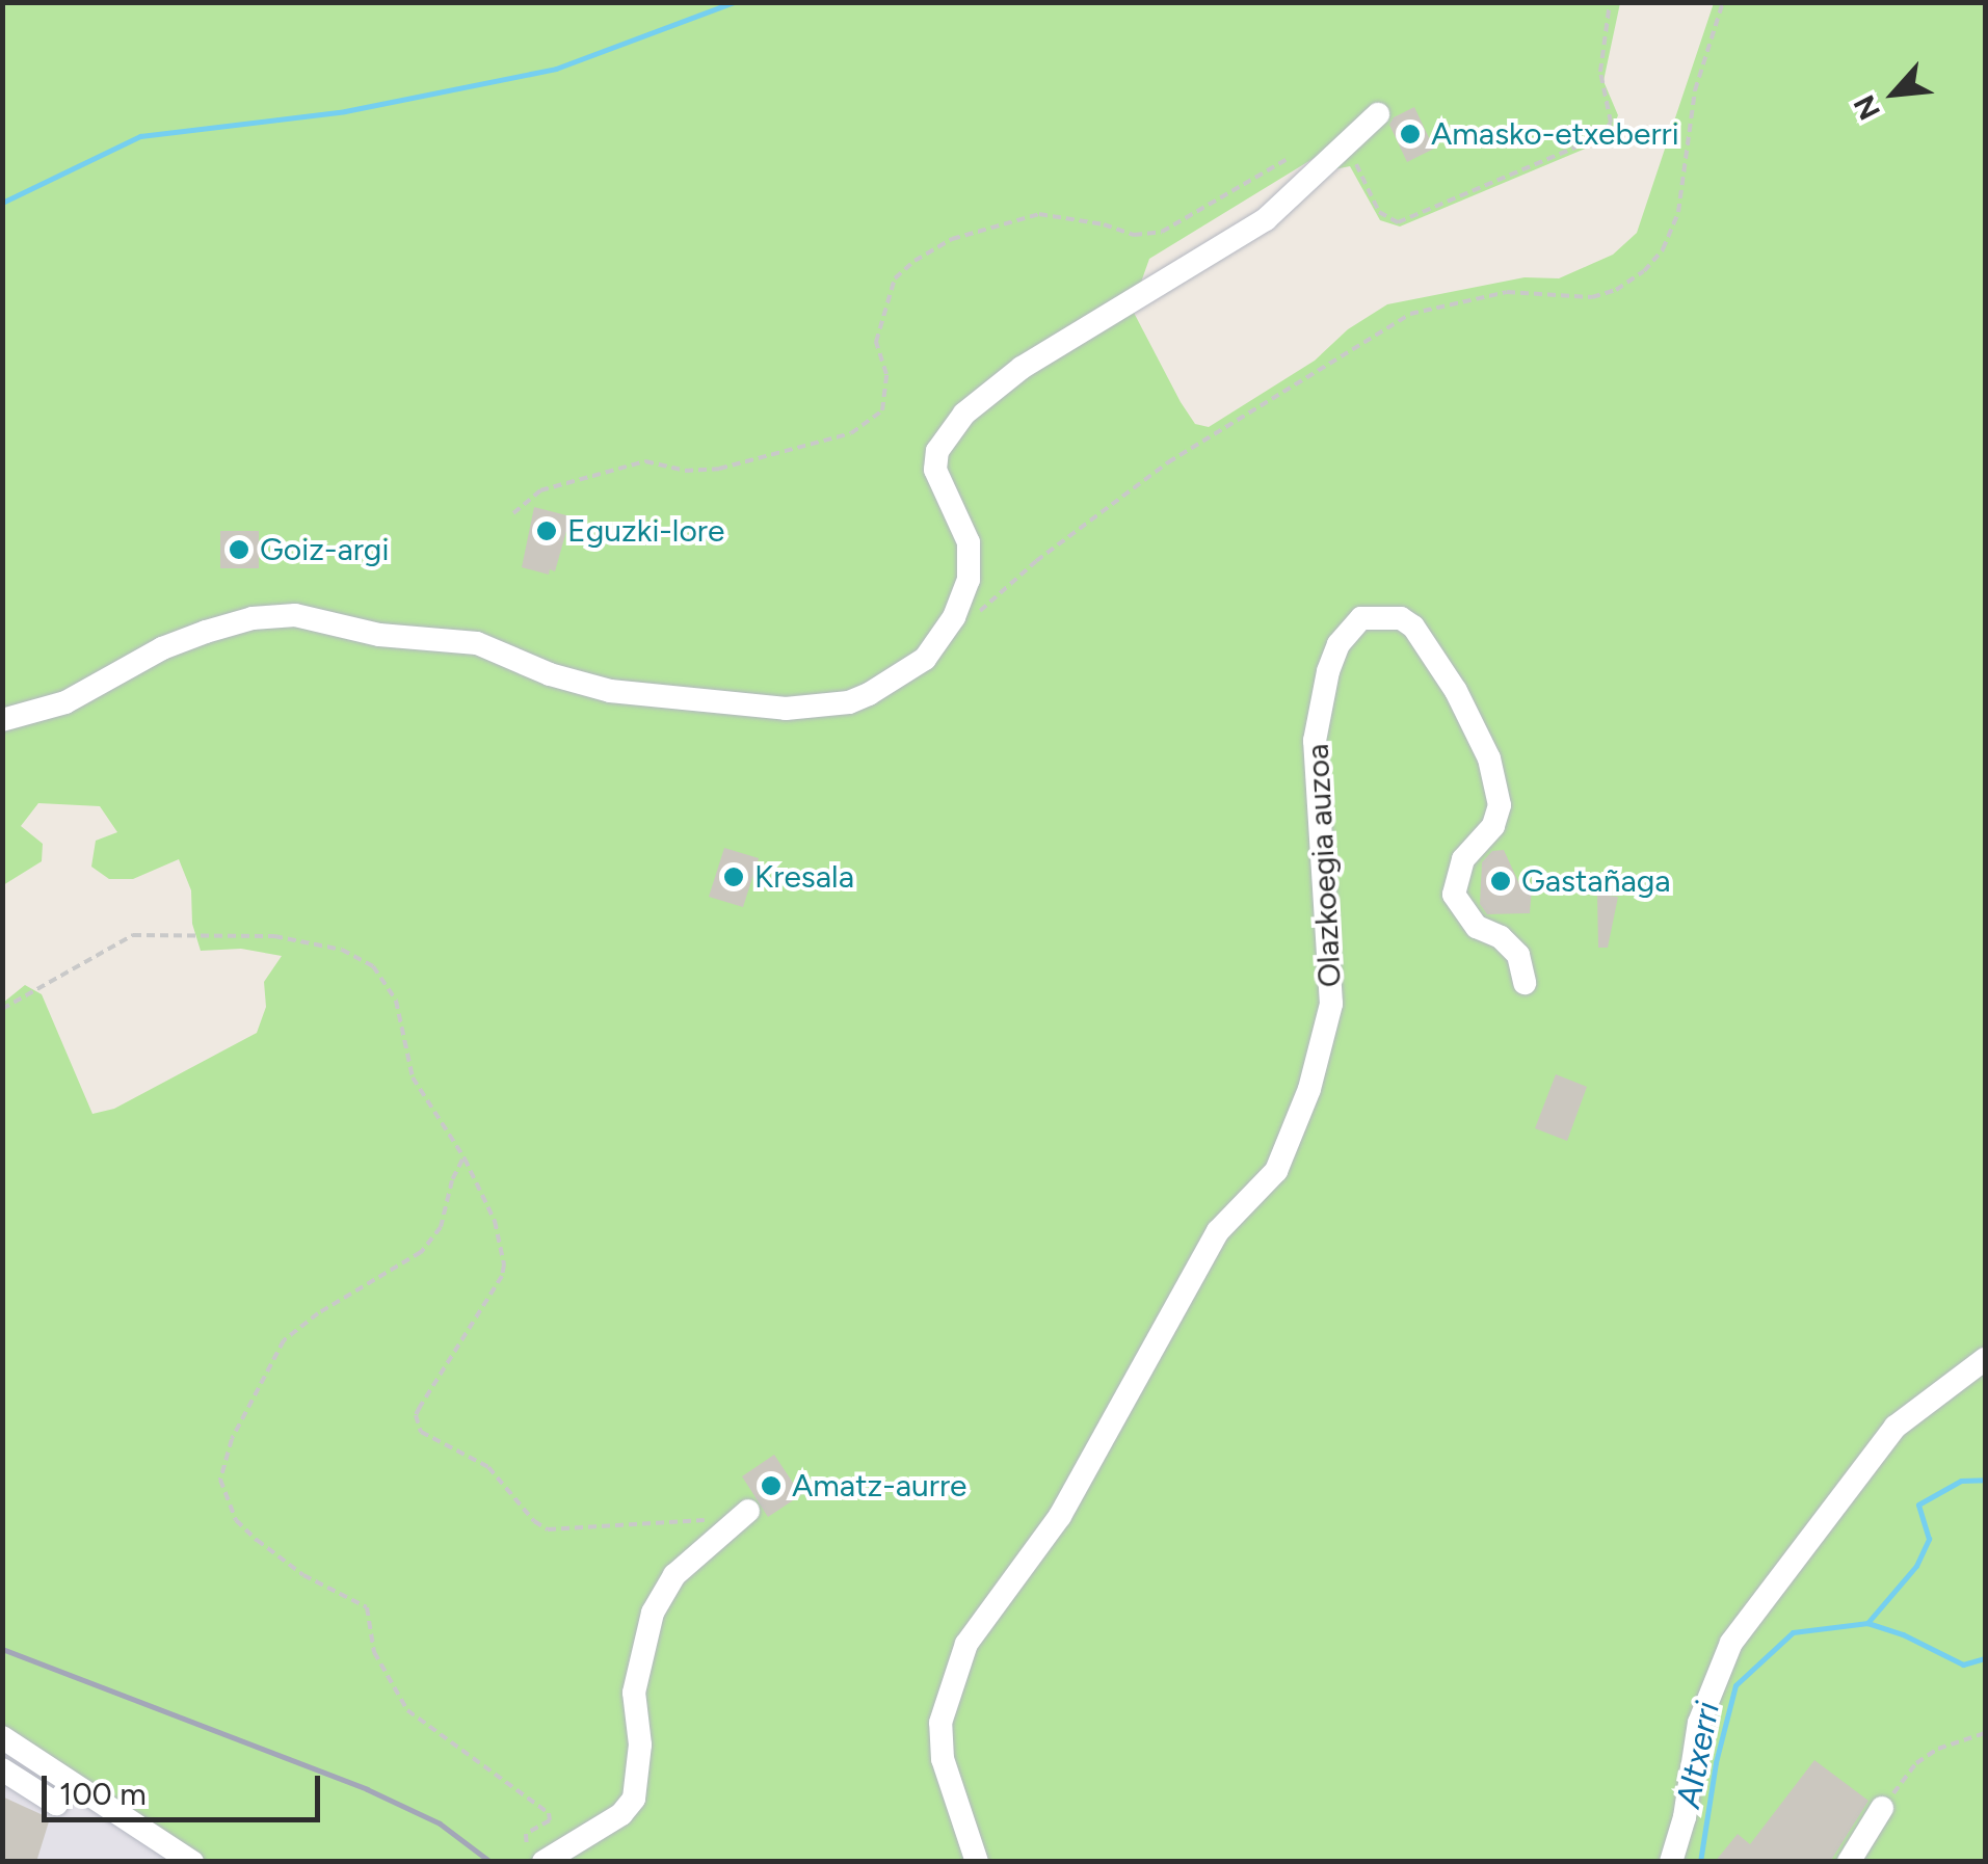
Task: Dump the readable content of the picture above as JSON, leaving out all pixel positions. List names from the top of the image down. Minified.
{"streets":{"street":["Olazkoegia auzoa"]},"water":["Altxerri"],"places":["Amasko-etxeberri","Eguzki-lore","Goiz-argi","Kresala","Gastañaga","Amatz-aurre"],"scale_bar":"100 m","north":"bottom left"}
